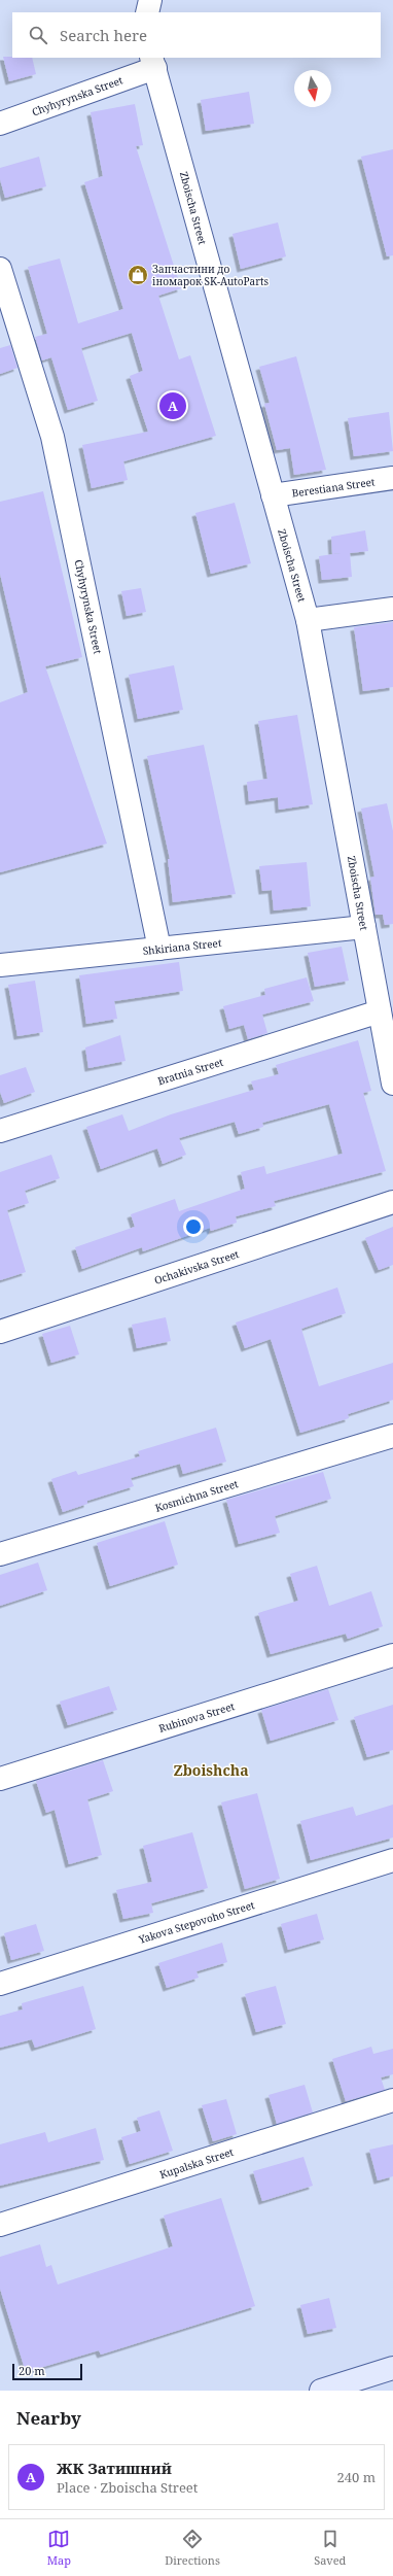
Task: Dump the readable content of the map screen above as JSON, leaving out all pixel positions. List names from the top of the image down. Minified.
{"streets":{"street":["Chyhyrynska Street","Zboischa Street","Berestiana Street","Shkiriana Street","Bratnia Street","Ochakivska Street","Kosmichna Street","Rubinova Street","Yakova Stepovoho Street","Kupalska Street"]},"crossings":[["Chyhyrynska Street","Zboischa Street"],["Chyhyrynska Street","Shkiriana Street"],["Zboischa Street","Berestiana Street"],["Zboischa Street","Shkiriana Street"],["Zboischa Street","Bratnia Street"]],"districts":["Zboishcha"],"places":{"shop":["Запчастини до іномарок SK-AutoParts"]},"scale_bar":"20 m","north":"bottom","page":{"search":"Search here","pins":"A","scale":"20 m","heading":"Nearby","list":[{"mark":"A","name":"ЖК Затишний","note":"Place · Zboischa Street","value":"240 m"}],"nav":["Map","Directions","Saved"]}}
